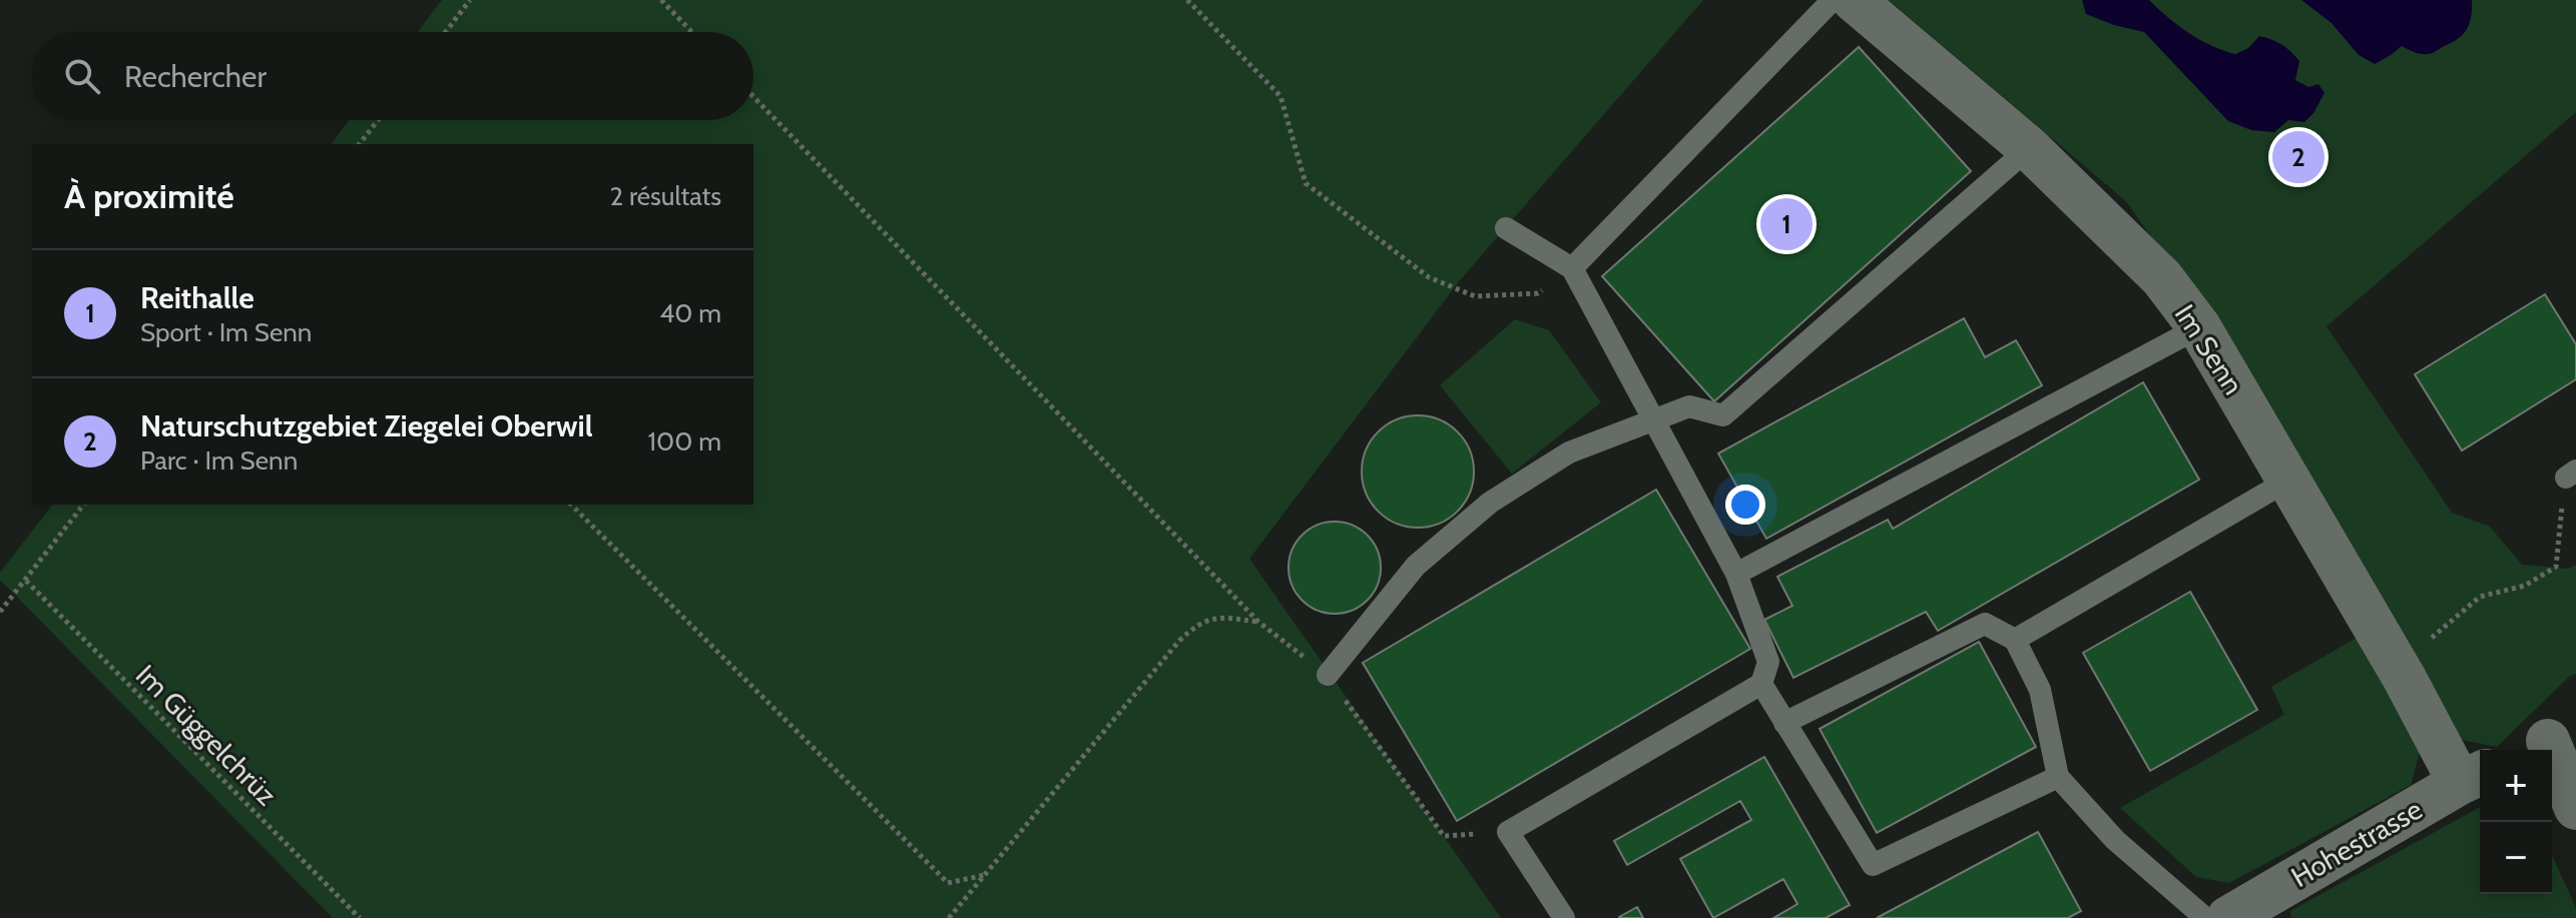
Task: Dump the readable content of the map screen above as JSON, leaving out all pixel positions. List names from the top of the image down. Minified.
{"streets":{"street":["Im Senn","Hohestrasse"],"path":["Im Güggelchrüz"]},"crossings":[["Im Senn","Hohestrasse"]],"page":{"search":"Rechercher","pins":["2","1"],"heading":["À proximité","2 résultats"],"list":[{"mark":"1","name":"Reithalle","note":"Sport · Im Senn","value":"40 m"},{"mark":"2","name":"Naturschutzgebiet Ziegelei Oberwil","note":"Parc · Im Senn","value":"100 m"}],"map_buttons":["+","−"]}}
